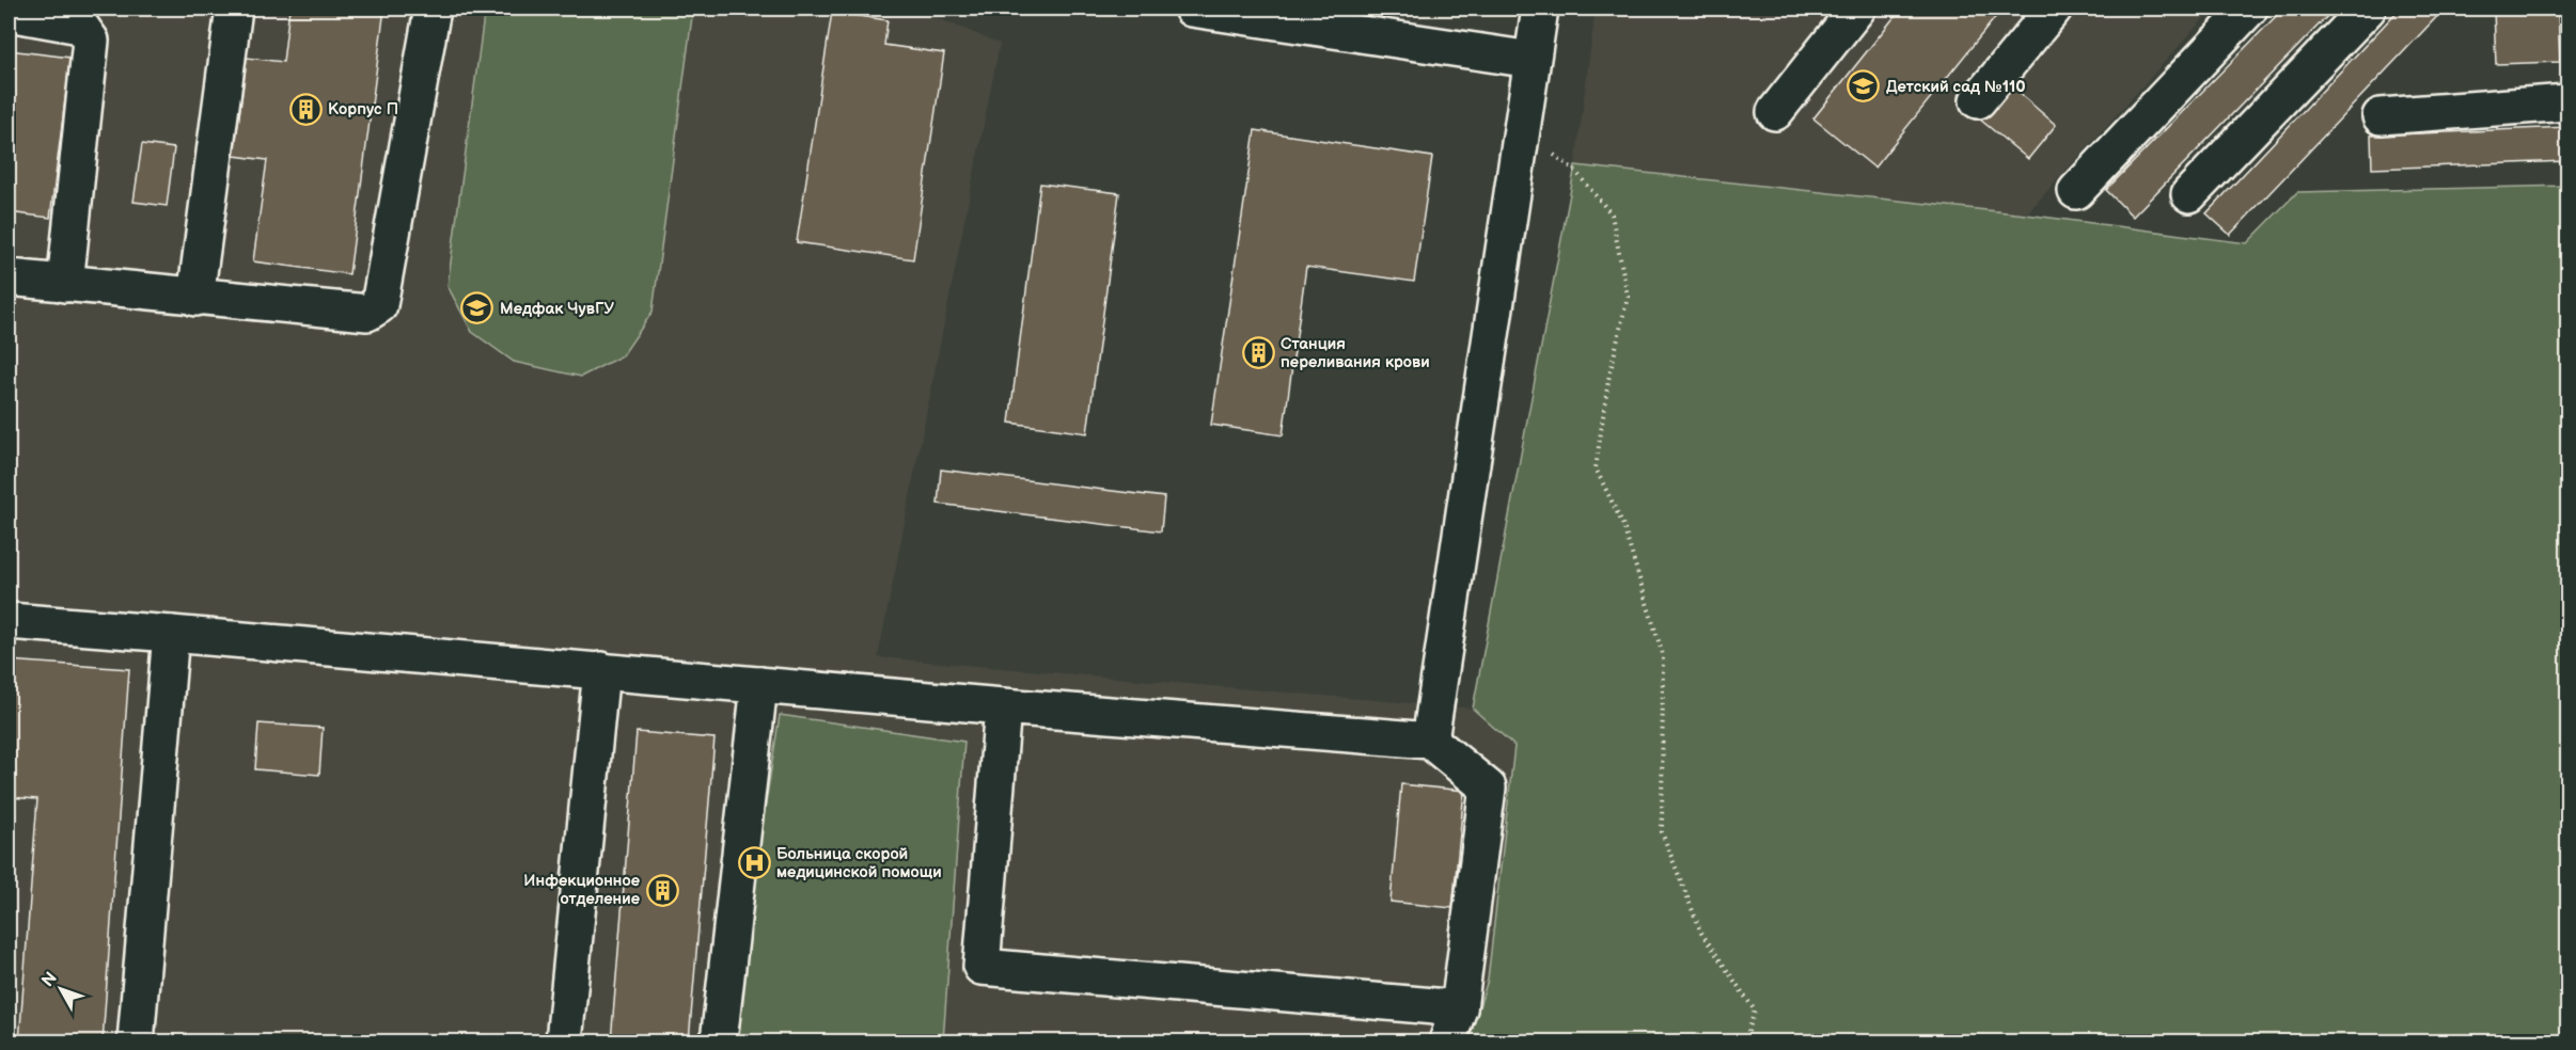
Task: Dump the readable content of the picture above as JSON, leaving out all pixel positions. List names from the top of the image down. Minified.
{"places":{"school or university":["Детский сад №110","Медфак ЧувГУ"],"building":["Корпус П","Станция переливания крови","Инфекционное отделение"],"hospital":["Больница скорой медицинской помощи"]},"north":"top left"}
